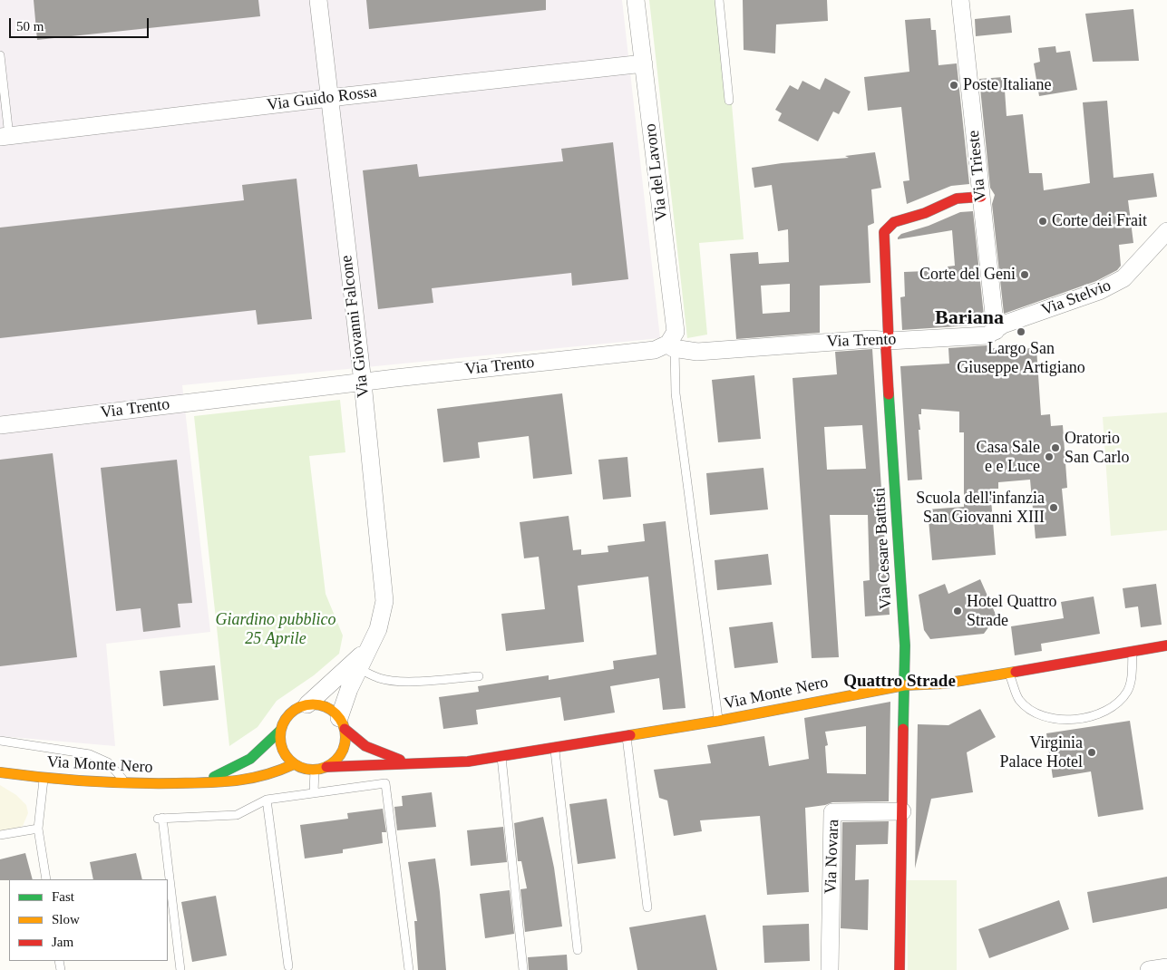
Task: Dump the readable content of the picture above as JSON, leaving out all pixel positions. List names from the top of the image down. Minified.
{"streets":{"street":["Via Guido Rossa","Via Trieste","Via del Lavoro","Via Stelvio","Via Giovanni Falcone","Via Trento","Via Cesare Battisti","Via Monte Nero","Via Novara"]},"crossings":[["Via Guido Rossa","Via del Lavoro"],["Via Guido Rossa","Via Giovanni Falcone"],["Via Trieste","Via Stelvio"],["Via Trieste","Via Trento"],["Via Trieste","Via Cesare Battisti"],["Via del Lavoro","Via Trento"],["Via Stelvio","Via Trento"],["Via Giovanni Falcone","Via Trento"],["Via Giovanni Falcone","Via Monte Nero"],["Via Trento","Via Cesare Battisti"],["Via Cesare Battisti","Via Monte Nero"],["Via Cesare Battisti","Via Novara"]],"districts":["Bariana","Quattro Strade"],"parks":["Giardino pubblico 25 Aprile"],"places":["Poste Italiane","Corte dei Frait","Corte del Geni","Largo San Giuseppe Artigiano","Oratorio San Carlo","Casa Sale e e Luce","Scuola dell'infanzia San Giovanni XIII","Hotel Quattro Strade","Virginia Palace Hotel"],"legend":["Fast","Slow","Jam"],"scale_bar":"50 m"}
